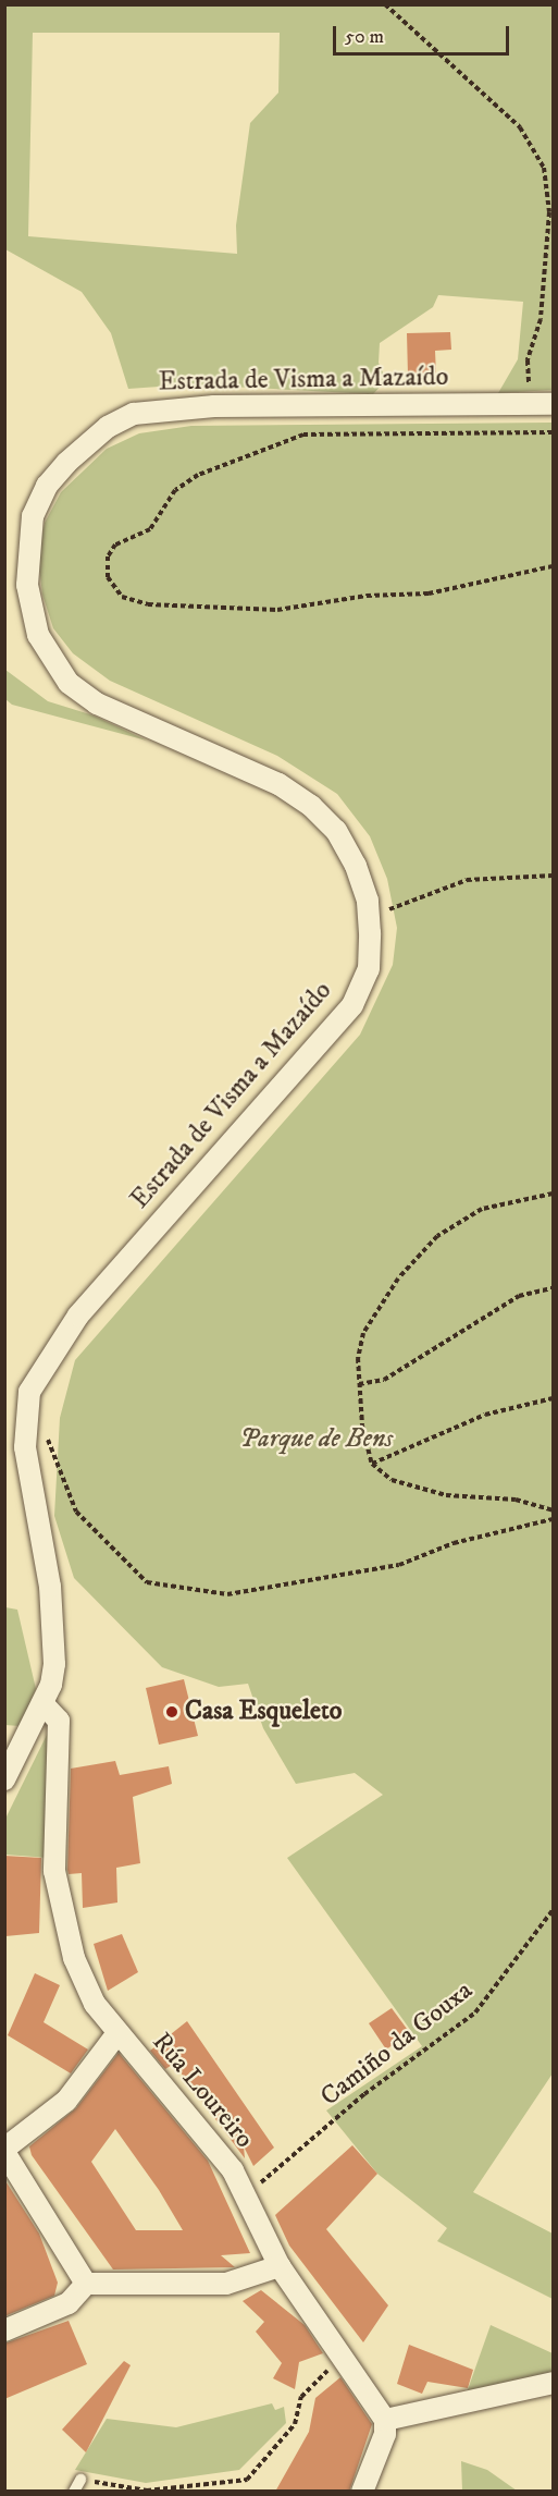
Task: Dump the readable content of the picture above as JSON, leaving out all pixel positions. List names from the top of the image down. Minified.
{"streets":{"street":["Estrada de Visma a Mazaído","Rúa Loureiro"],"path":["Camiño da Gouxa"]},"crossings":[["Estrada de Visma a Mazaído","Rúa Loureiro"],["Camiño da Gouxa","Rúa Loureiro"]],"parks":["Parque de Bens"],"places":["Casa Esqueleto"],"scale_bar":"50 m"}
